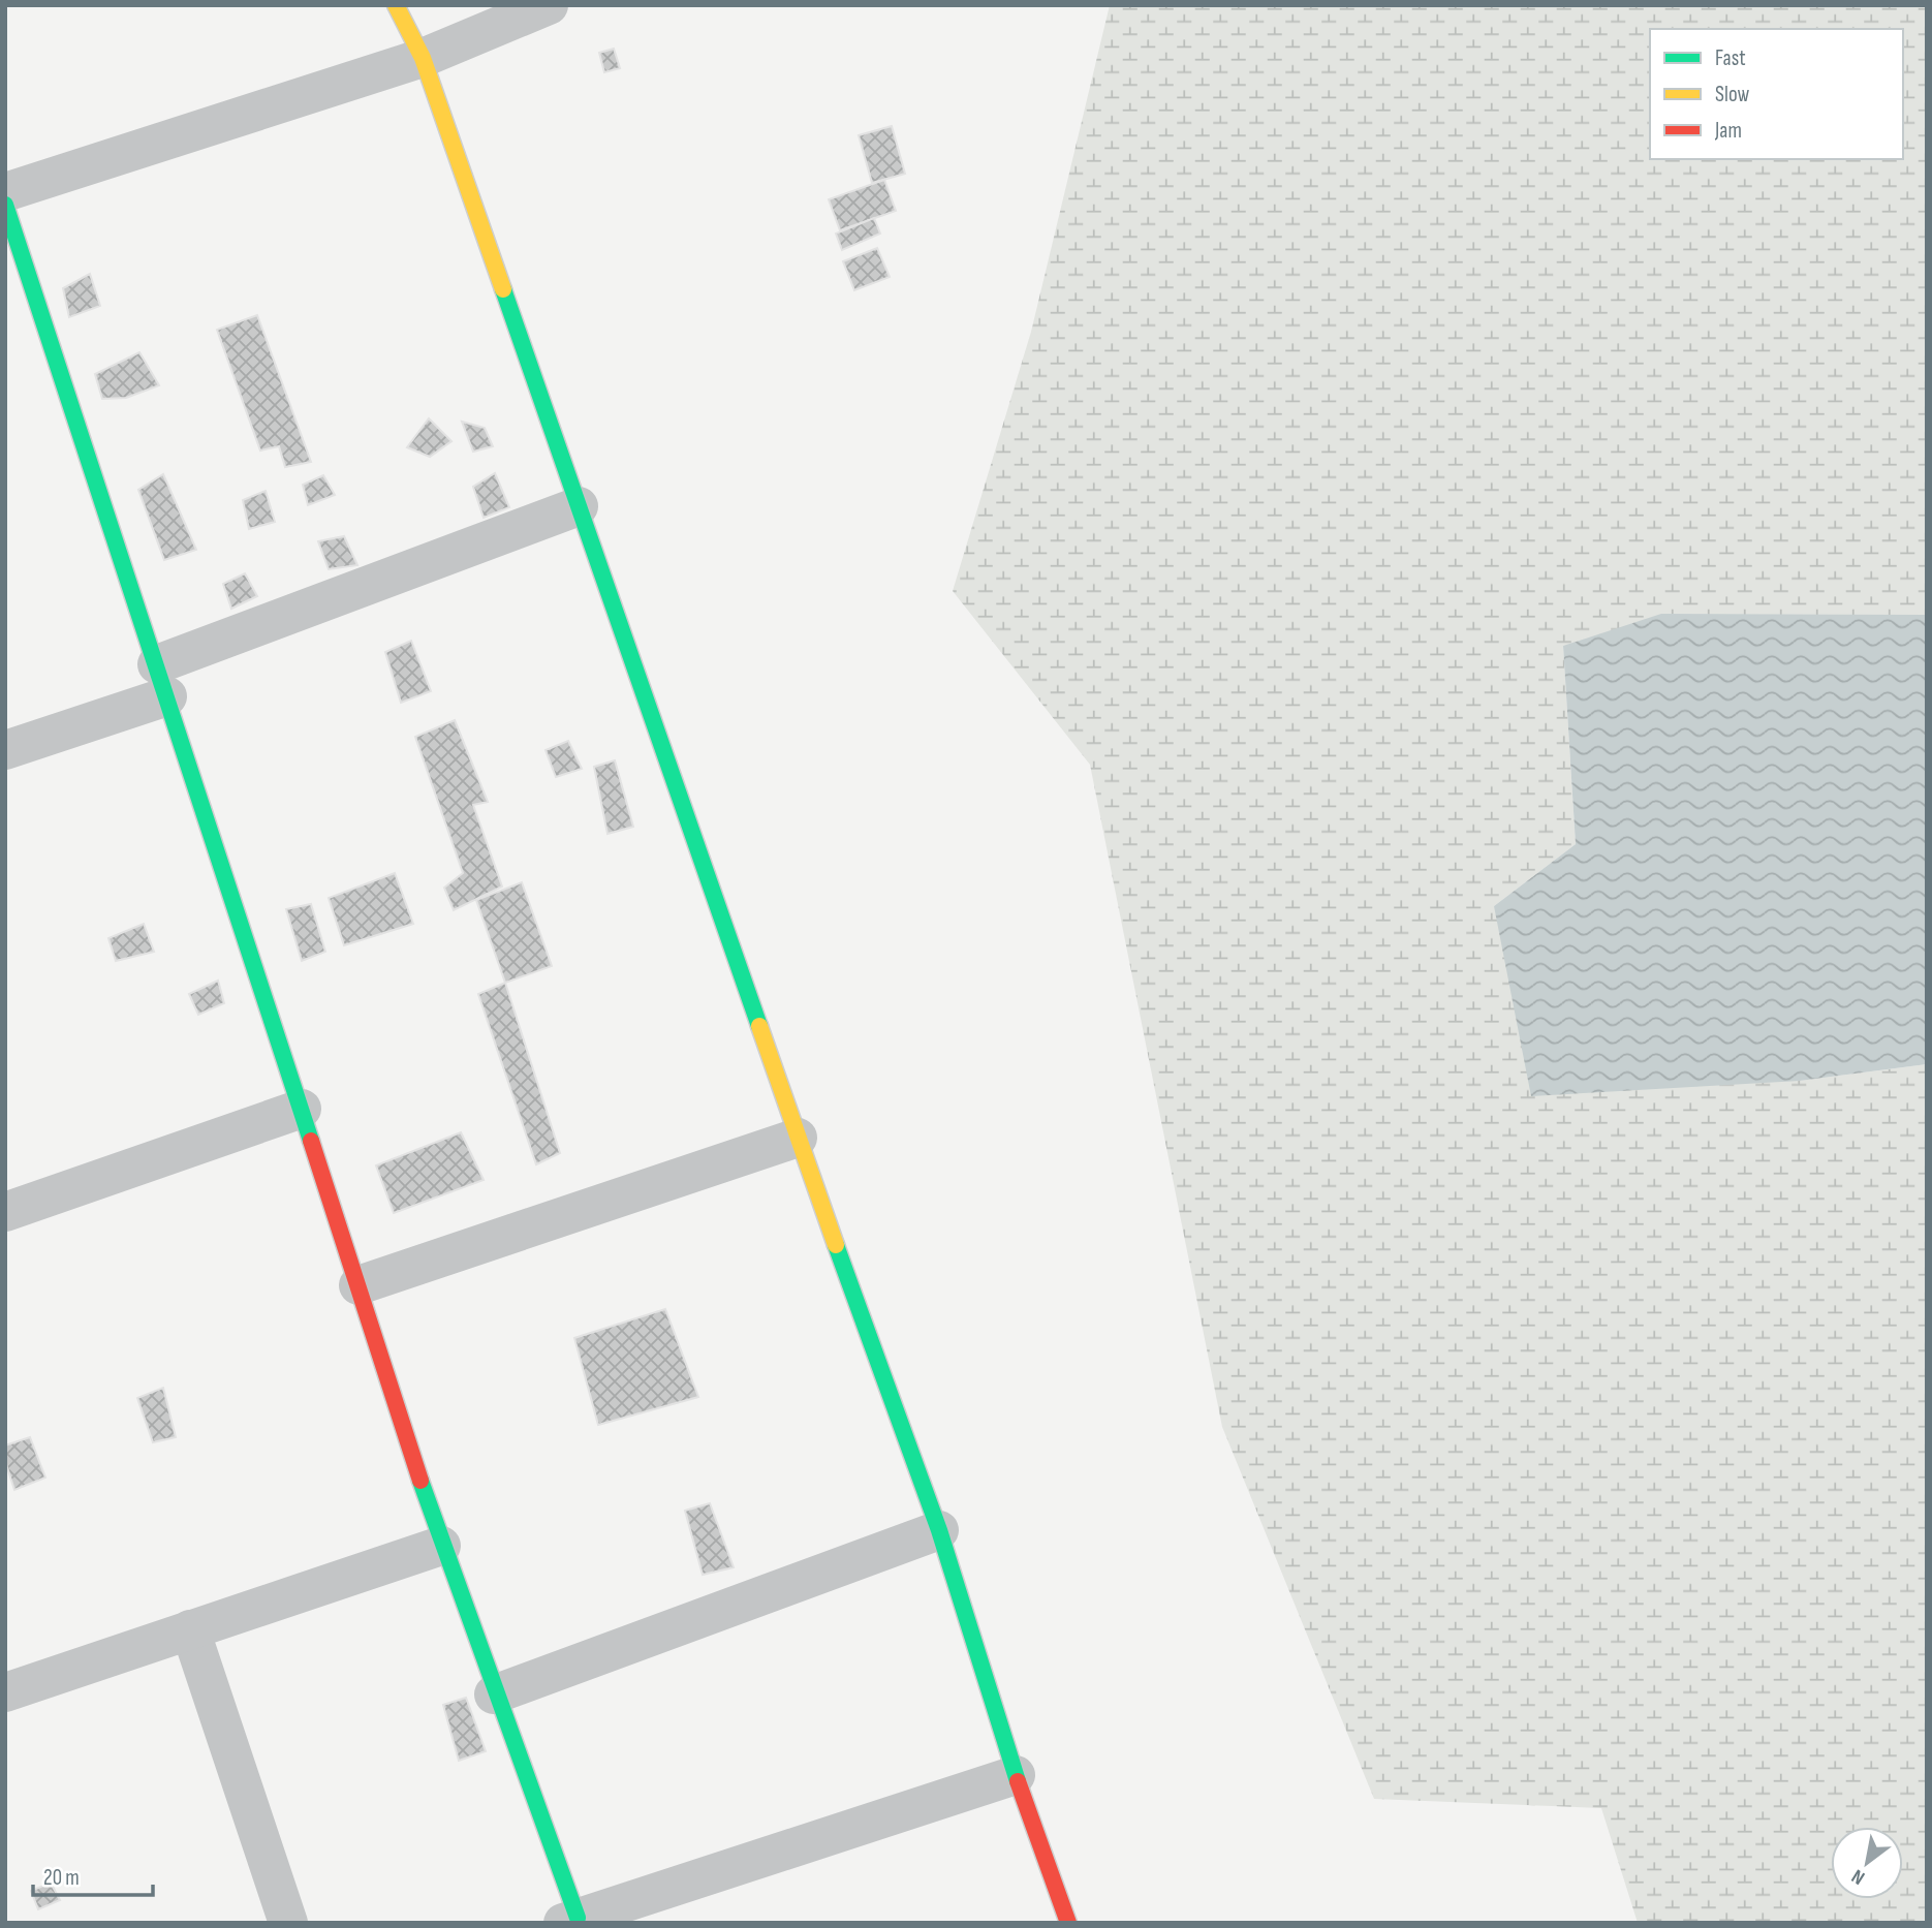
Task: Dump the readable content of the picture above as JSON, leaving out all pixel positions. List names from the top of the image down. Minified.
{"legend":["Fast","Slow","Jam"],"scale_bar":"20 m","north":"bottom left"}
